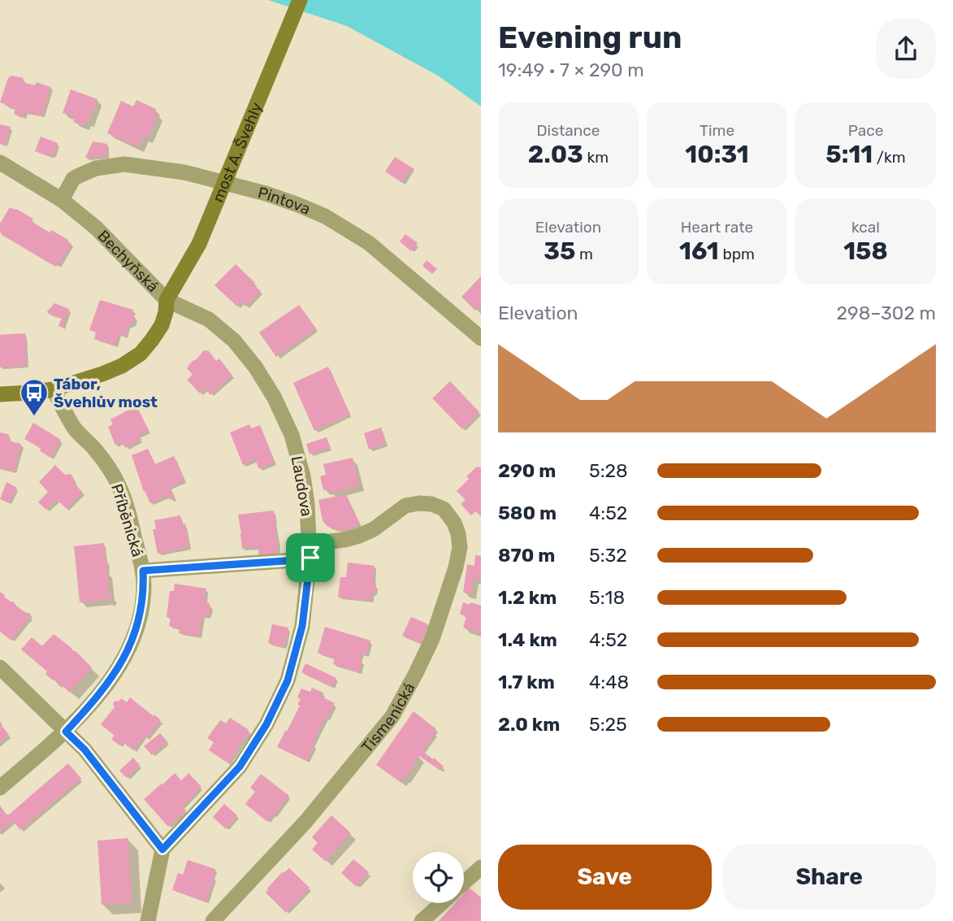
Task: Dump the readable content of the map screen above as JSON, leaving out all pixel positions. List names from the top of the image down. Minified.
{"streets":{"main road":["most A. Švehly","Bechyňská"],"street":["Pintova","Laudova","Příběnická","Tismenická"]},"crossings":[["most A. Švehly","Bechyňská"],["most A. Švehly","Laudova"],["Pintova","Bechyňská"],["Bechyňská","Laudova"],["Bechyňská","Příběnická"],["Laudova","Tismenická"]],"places":{"bus stop":["Tábor, Švehlův most"]},"page":{"heading":["Evening run","19:49 · 7 × 290 m"],"stats":[["Distance","2.03 km"],["Time","10:31"],["Pace","5:11 /km"],["Elevation","35 m"],["Heart rate","161 bpm"],["kcal","158"]],"chart":["Elevation","298–302 m"],"list":[{"name":"290 m","note":"5:28"},{"name":"580 m","note":"4:52"},{"name":"870 m","note":"5:32"},{"name":"1.2 km","note":"5:18"},{"name":"1.4 km","note":"4:52"},{"name":"1.7 km","note":"4:48"},{"name":"2.0 km","note":"5:25"}],"buttons":["Save","Share"]}}
